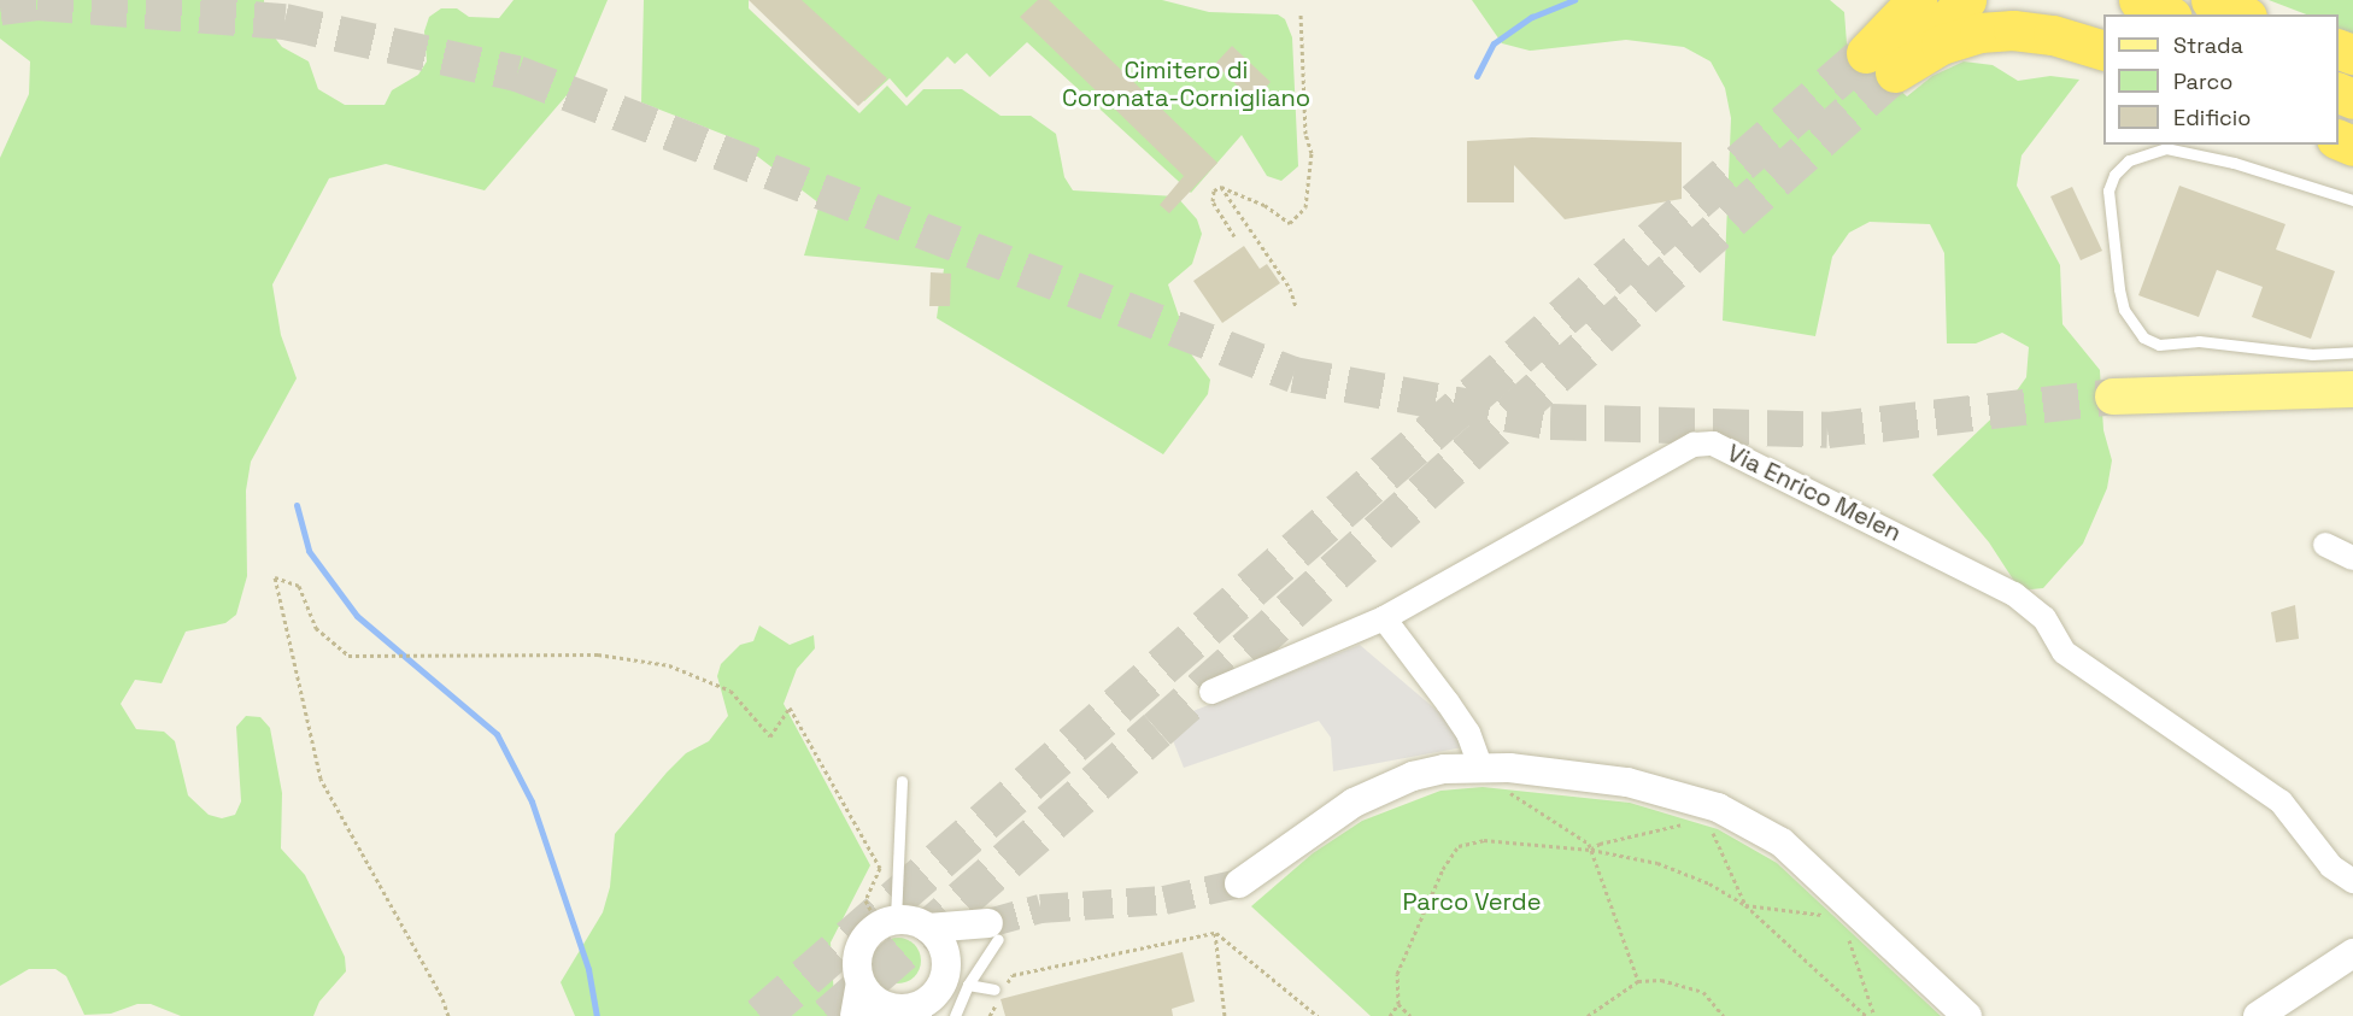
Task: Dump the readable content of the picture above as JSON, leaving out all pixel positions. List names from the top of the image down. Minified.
{"streets":{"street":["Via Enrico Melen"]},"parks":["Cimitero di Coronata-Cornigliano","Parco Verde"],"legend":["Strada","Parco","Edificio"]}
